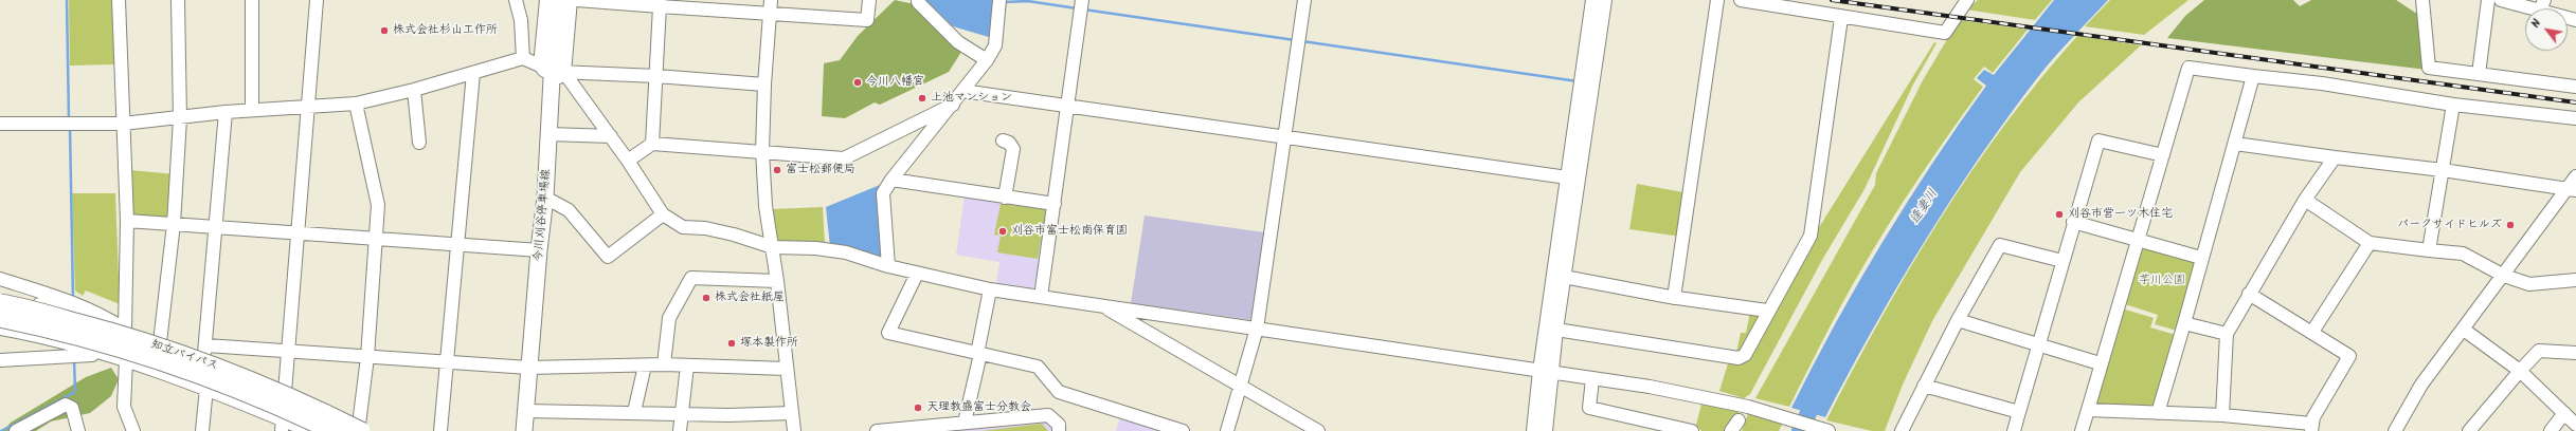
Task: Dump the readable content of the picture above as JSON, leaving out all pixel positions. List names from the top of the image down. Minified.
{"streets":{"highway":["知立バイパス"],"main road":["今川刈谷停車場線"]},"water":["逢妻川"],"parks":["芋川公園"],"places":["株式会社杉山工作所","今川八幡宮","上池マンション","富士松郵便局","刈谷市営一ツ木住宅","パークサイドヒルズ","刈谷市富士松南保育園","株式会社紙屋","塚本製作所","天理教盛富士分教会"],"north":"top left"}
